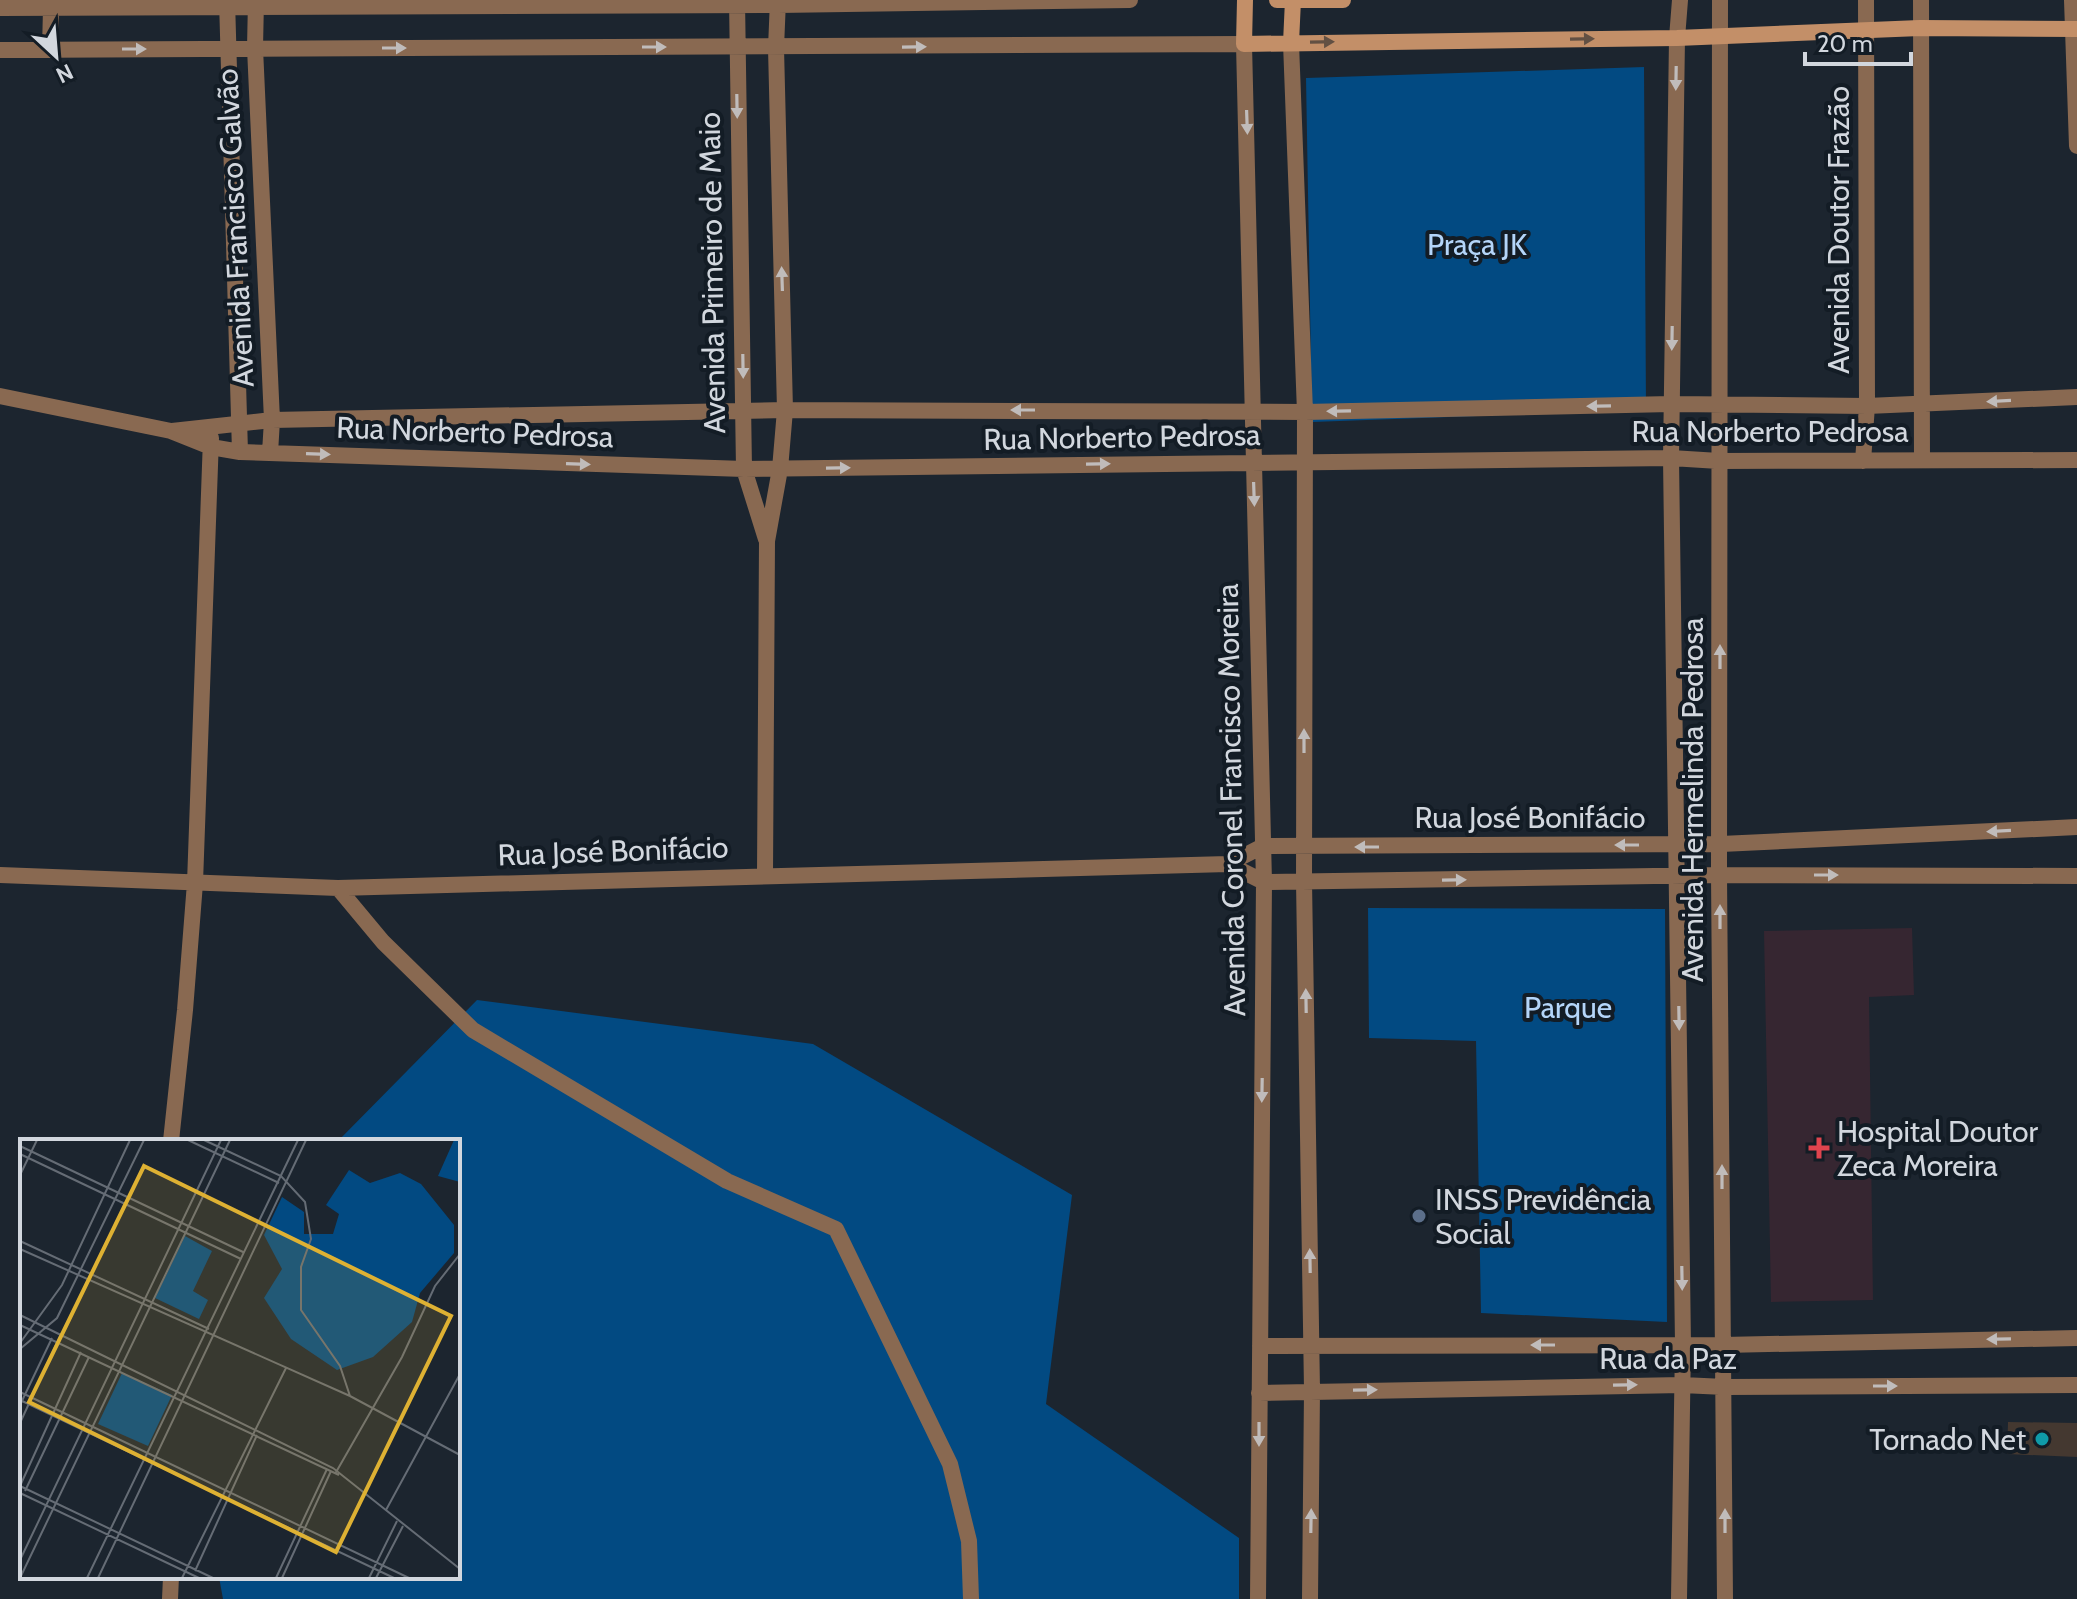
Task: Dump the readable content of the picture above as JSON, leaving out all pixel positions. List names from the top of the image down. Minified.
{"streets":{"street":["Avenida Francisco Galvão","Avenida Doutor Frazão","Avenida Primeiro de Maio","Rua Norberto Pedrosa","Avenida Coronel Francisco Moreira","Avenida Hermelinda Pedrosa","Rua José Bonifácio","Rua da Paz"]},"crossings":[["Avenida Francisco Galvão","Rua Norberto Pedrosa"],["Avenida Doutor Frazão","Rua Norberto Pedrosa"],["Avenida Primeiro de Maio","Rua Norberto Pedrosa"],["Avenida Primeiro de Maio","Rua José Bonifácio"],["Rua Norberto Pedrosa","Avenida Coronel Francisco Moreira"],["Rua Norberto Pedrosa","Avenida Hermelinda Pedrosa"],["Avenida Coronel Francisco Moreira","Rua José Bonifácio"],["Avenida Coronel Francisco Moreira","Rua da Paz"],["Avenida Hermelinda Pedrosa","Rua José Bonifácio"],["Avenida Hermelinda Pedrosa","Rua da Paz"]],"parks":["Praça JK","Parque"],"places":{"health":["Hospital Doutor Zeca Moreira"],"other":["INSS Previdência Social","Tornado Net"]},"scale_bar":"20 m","north":"bottom right"}
